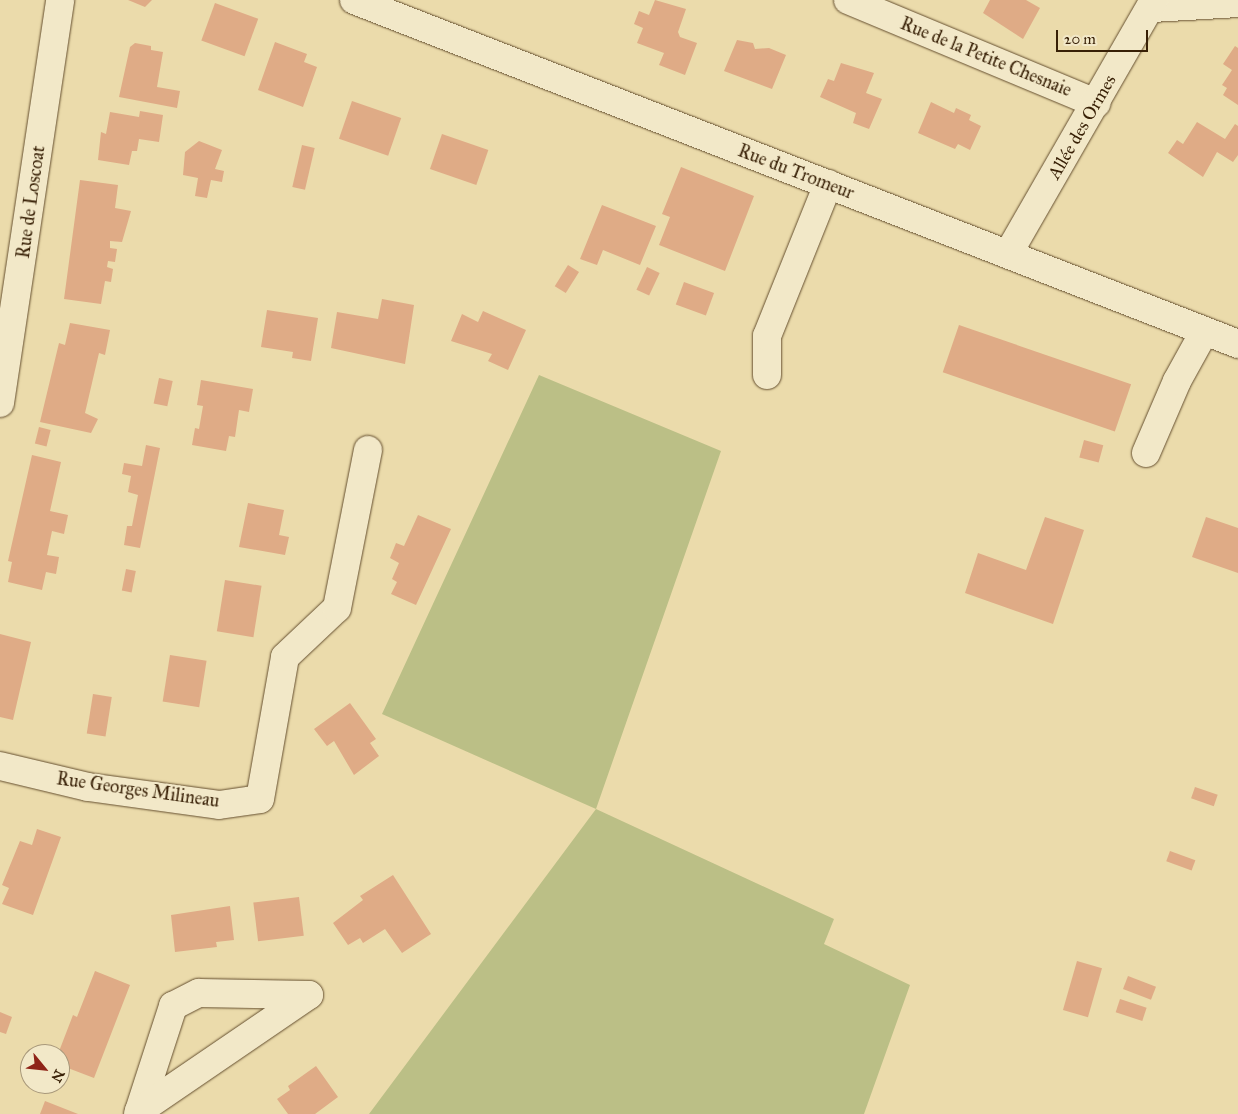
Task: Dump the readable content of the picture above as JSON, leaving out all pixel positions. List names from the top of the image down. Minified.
{"streets":{"street":["Rue de la Petite Chesnaie","Allée des Ormes","Rue du Tromeur","Rue de Loscoat","Rue Georges Milineau"]},"crossings":[["Rue de la Petite Chesnaie","Allée des Ormes"],["Allée des Ormes","Rue du Tromeur"]],"scale_bar":"20 m","north":"bottom right"}
